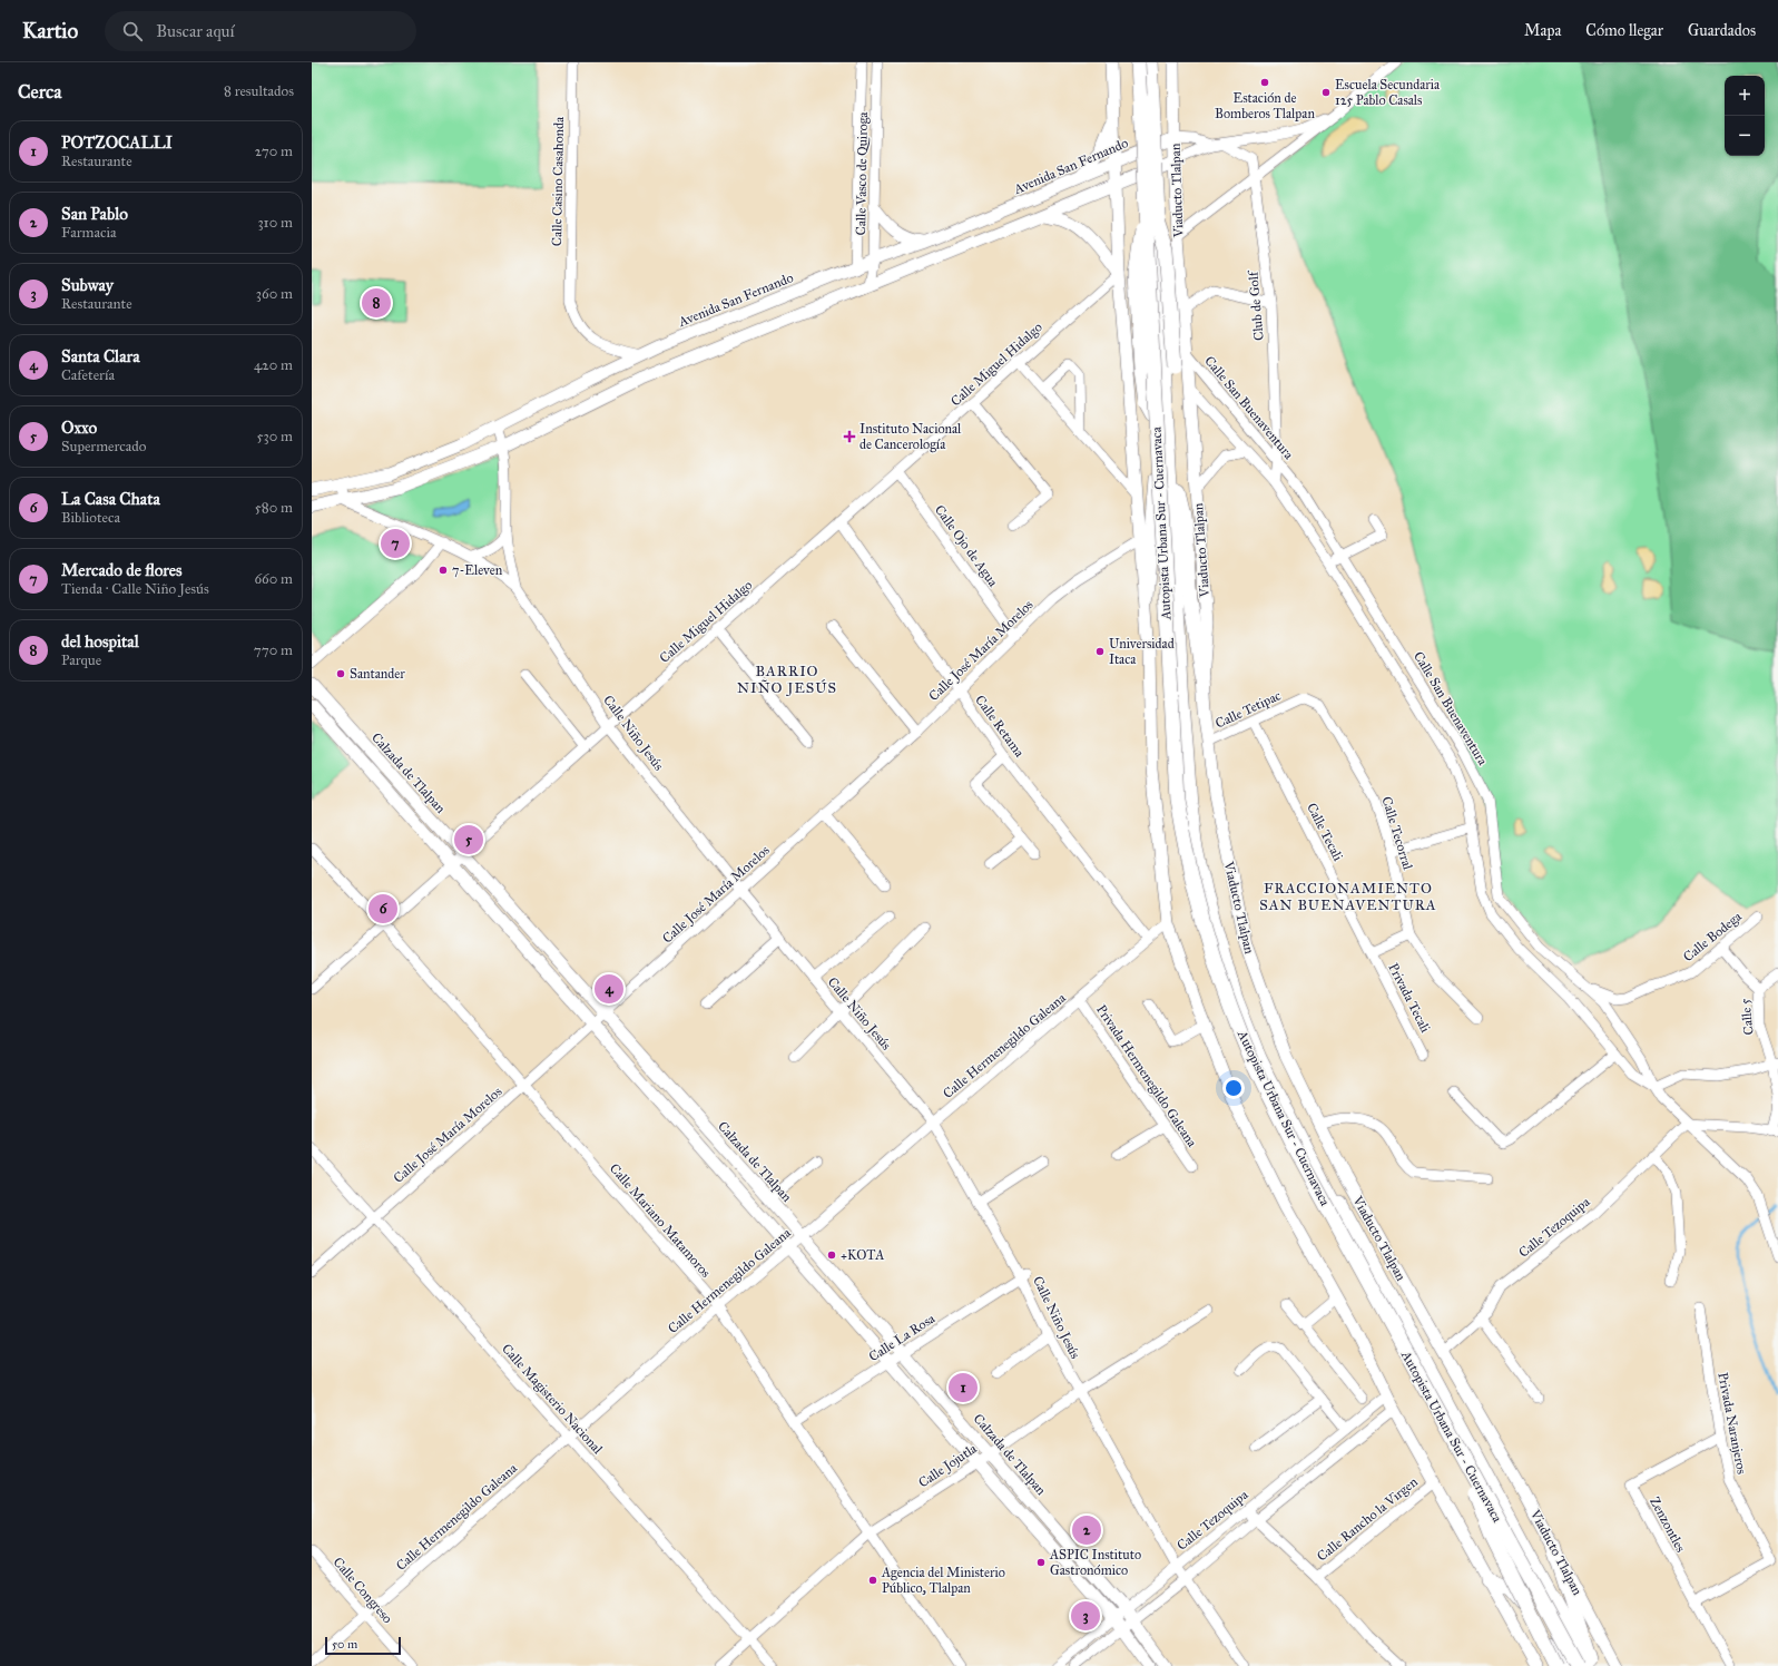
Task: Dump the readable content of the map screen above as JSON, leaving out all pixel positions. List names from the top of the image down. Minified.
{"streets":{"highway":["Viaducto Tlalpan","Autopista Urbana Sur - Cuernavaca"],"main road":["Avenida San Fernando","Calzada de Tlalpan"],"street":["Calle Vasco de Quiroga","Calle Casino Casahonda","Club de Golf","Calle Miguel Hidalgo","Calle San Buenaventura","Calle Ojo de Agua","Calle José María Morelos","Calle Tetipac","Calle Retama","Calle Niño Jesús","Calle Tecali","Calle Tecorral","Calle Bodega","Privada Tecali","Calle 5","Calle Hermenegildo Galeana","Privada Hermenegildo Galeana","Calle Mariano Matamoros","Calle Tezoquipa","Calle La Rosa","Calle Magisterio Nacional","Privada Naranjeros","Calle Jojutla","Calle Rancho la Virgen","Zenzontles","Calle Congreso"]},"crossings":[["Avenida San Fernando","Calle Vasco de Quiroga"],["Avenida San Fernando","Calle Casino Casahonda"],["Avenida San Fernando","Viaducto Tlalpan"],["Viaducto Tlalpan","Calle San Buenaventura"],["Viaducto Tlalpan","Autopista Urbana Sur - Cuernavaca"],["Viaducto Tlalpan","Calle Tetipac"],["Viaducto Tlalpan","Calle Tezoquipa"],["Club de Golf","Calle San Buenaventura"],["Calle Miguel Hidalgo","Calle Ojo de Agua"],["Calle Miguel Hidalgo","Calle Retama"],["Calle Miguel Hidalgo","Calle Niño Jesús"],["Calle Miguel Hidalgo","Calzada de Tlalpan"],["Calle Miguel Hidalgo","Calle Mariano Matamoros"],["Calle San Buenaventura","Calle Bodega"],["Calle San Buenaventura","Calle Tezoquipa"],["Calle Ojo de Agua","Calle José María Morelos"],["Calle José María Morelos","Calle Retama"],["Calle José María Morelos","Calle Niño Jesús"],["Calle José María Morelos","Calzada de Tlalpan"],["Calle José María Morelos","Calle Mariano Matamoros"],["Calle José María Morelos","Calle Magisterio Nacional"],["Calle Tetipac","Calle Tecali"],["Calle Tetipac","Calle Tecorral"],["Calle Retama","Calle Hermenegildo Galeana"],["Calle Niño Jesús","Calle Hermenegildo Galeana"],["Calle Niño Jesús","Calle Tezoquipa"],["Calle Niño Jesús","Calle La Rosa"],["Calle Niño Jesús","Calle Jojutla"],["Calzada de Tlalpan","Calle Hermenegildo Galeana"],["Calzada de Tlalpan","Calle Tezoquipa"],["Calzada de Tlalpan","Calle La Rosa"],["Calzada de Tlalpan","Calle Jojutla"],["Calle Tecali","Privada Tecali"],["Calle Bodega","Calle 5"],["Calle Hermenegildo Galeana","Privada Hermenegildo Galeana"],["Calle Hermenegildo Galeana","Calle Mariano Matamoros"],["Calle Hermenegildo Galeana","Calle Magisterio Nacional"],["Calle Hermenegildo Galeana","Calle Congreso"],["Calle Mariano Matamoros","Calle La Rosa"],["Calle Mariano Matamoros","Calle Jojutla"],["Calle Magisterio Nacional","Calle Jojutla"],["Privada Naranjeros","Zenzontles"]],"districts":["BARRIO NIÑO JESÚS","FRACCIONAMIENTO SAN BUENAVENTURA"],"places":{"other":["Estación de Bomberos Tlalpan","Escuela Secundaria 125 Pablo Casals","7-Eleven","Universidad Itaca","Santander","+KOTA","ASPIC Instituto Gastronómico","Agencia del Ministerio Público, Tlalpan"],"health":["Instituto Nacional de Cancerología"]},"scale_bar":"50 m","page":{"header":"Kartio","search":"Buscar aquí","nav":["Mapa","Cómo llegar","Guardados"],"heading":["Cerca","8 resultados"],"map_buttons":["+","−"],"list":[{"mark":"1","name":"POTZOCALLI","note":"Restaurante","value":"270 m"},{"mark":"2","name":"San Pablo","note":"Farmacia","value":"310 m"},{"mark":"3","name":"Subway","note":"Restaurante","value":"360 m"},{"mark":"4","name":"Santa Clara","note":"Cafetería","value":"420 m"},{"mark":"5","name":"Oxxo","note":"Supermercado","value":"530 m"},{"mark":"6","name":"La Casa Chata","note":"Biblioteca","value":"580 m"},{"mark":"7","name":"Mercado de flores","note":"Tienda · Calle Niño Jesús","value":"660 m"},{"mark":"8","name":"del hospital","note":"Parque","value":"770 m"}],"pins":["8","7","5","6","4","1","2","3"],"scale":"50 m"}}
